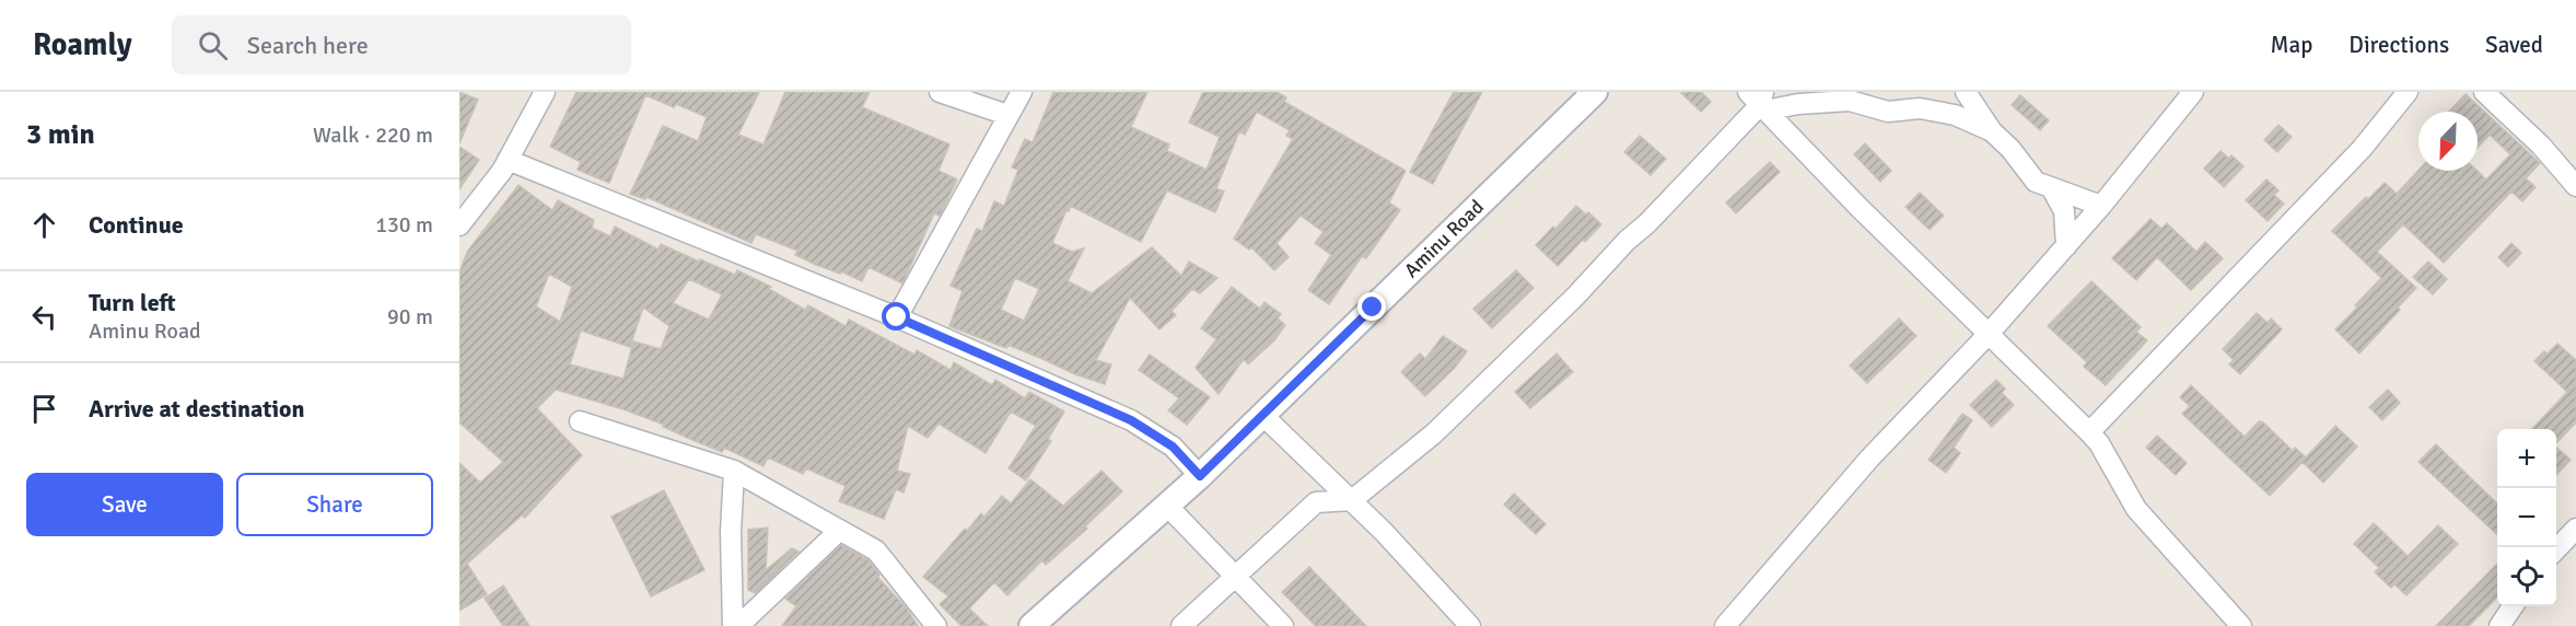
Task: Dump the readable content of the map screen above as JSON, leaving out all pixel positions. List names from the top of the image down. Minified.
{"streets":{"street":["Aminu Road"]},"north":"bottom left","page":{"header":"Roamly","search":"Search here","nav":["Map","Directions","Saved"],"heading":["3 min","Walk · 220 m"],"list":[["Continue","130 m"],["Turn left","Aminu Road","90 m"],"Arrive at destination"],"map_buttons":["+","−"],"buttons":["Save","Share"]}}
